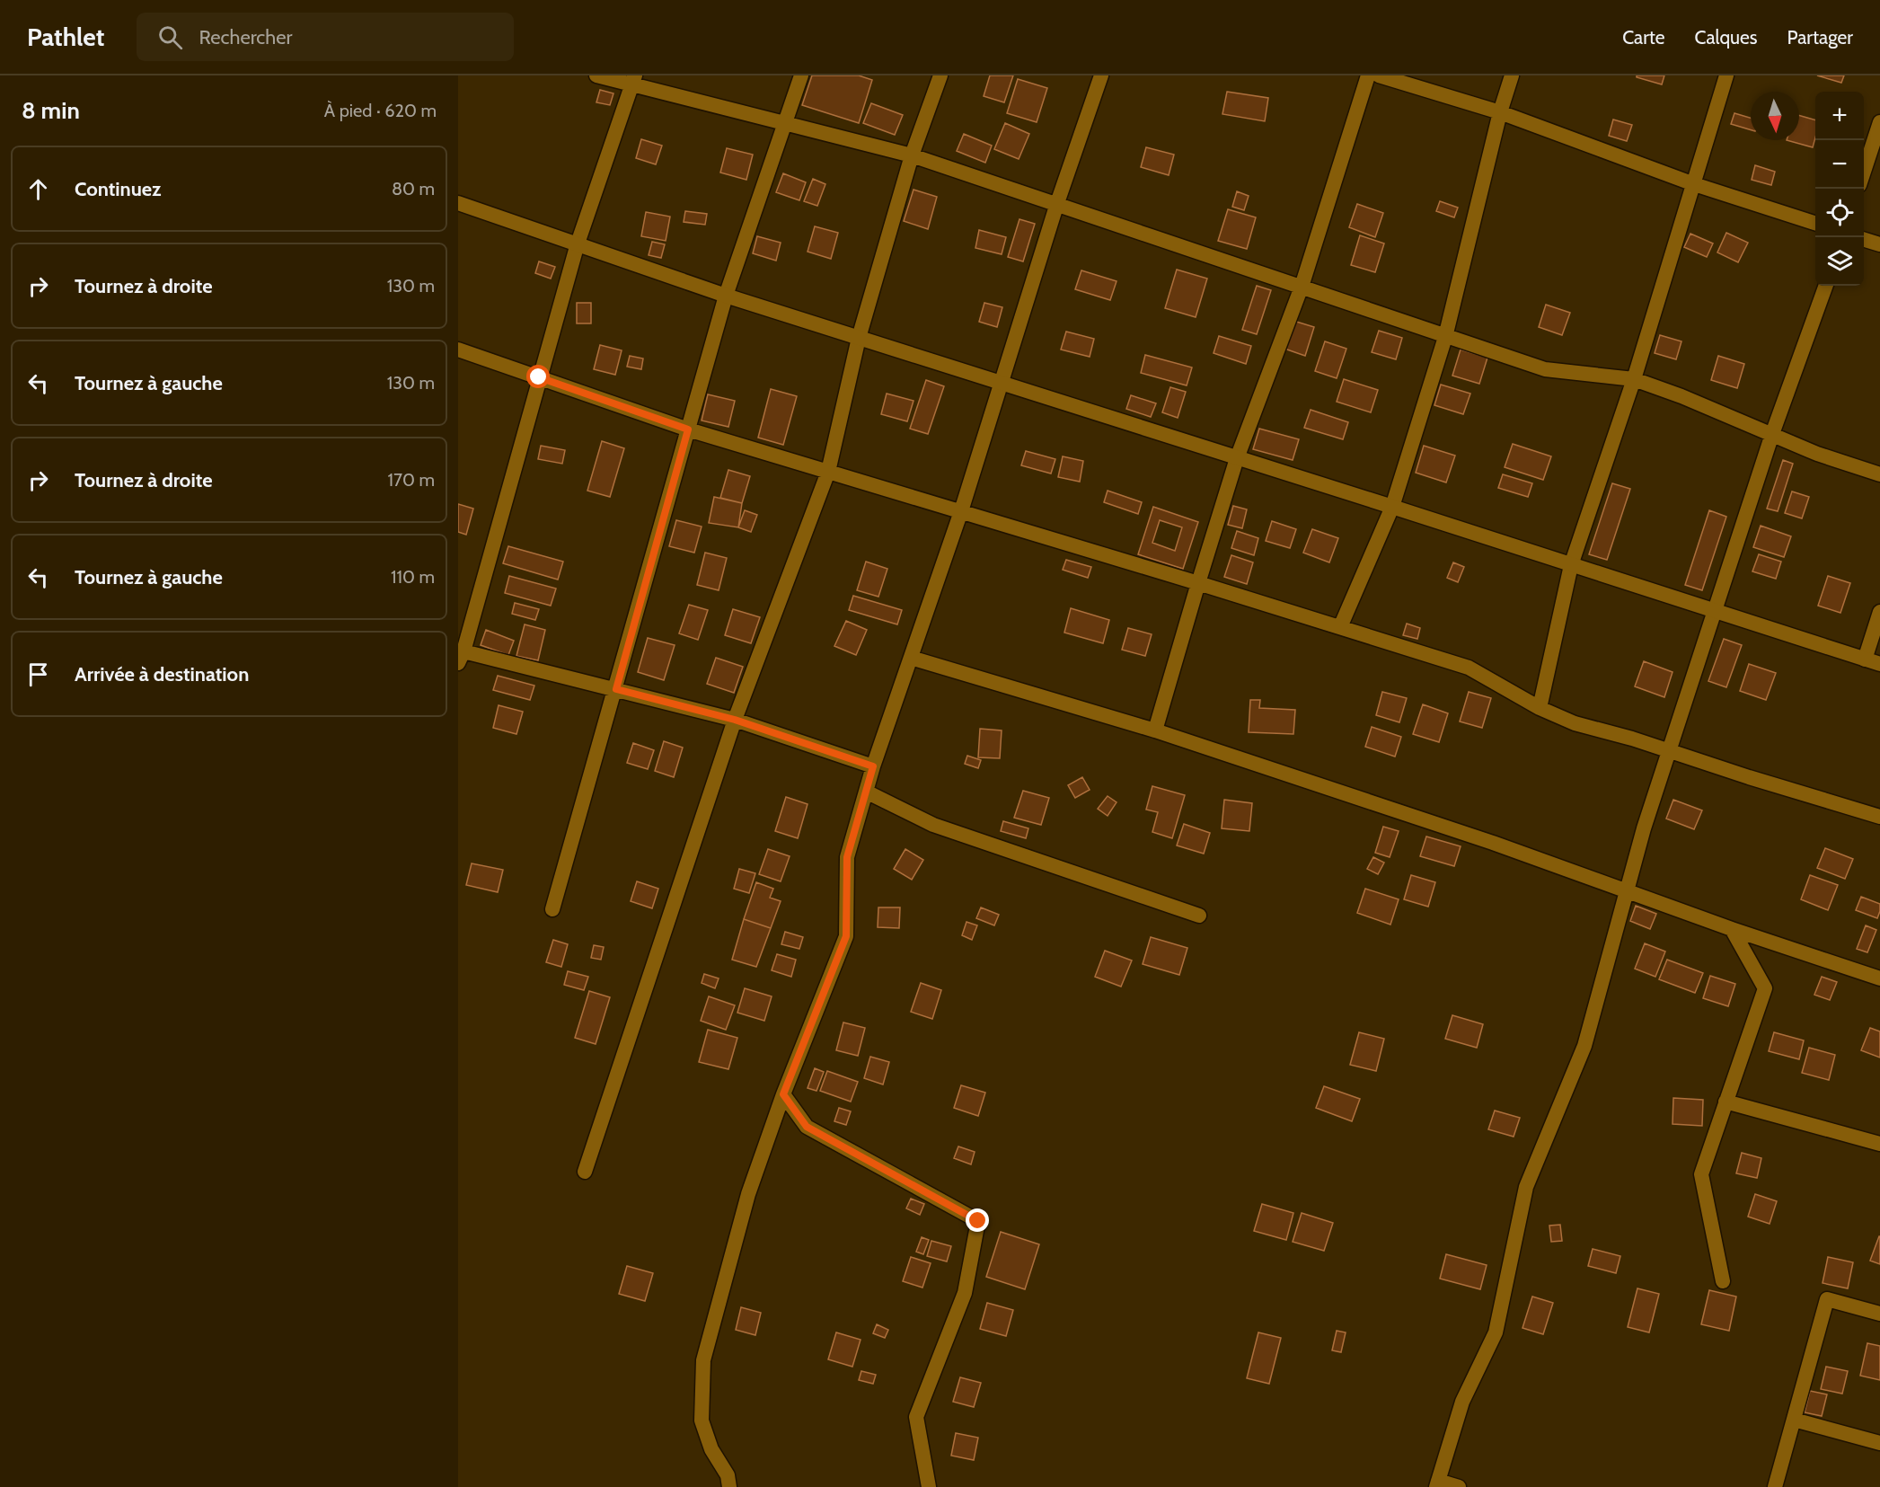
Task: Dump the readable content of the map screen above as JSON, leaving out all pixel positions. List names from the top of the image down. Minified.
{"north":"bottom","page":{"header":"Pathlet","search":"Rechercher","nav":["Carte","Calques","Partager"],"heading":["8 min","À pied · 620 m"],"map_buttons":["+","−"],"list":[["Continuez","80 m"],["Tournez à droite","130 m"],["Tournez à gauche","130 m"],["Tournez à droite","170 m"],["Tournez à gauche","110 m"],"Arrivée à destination"]}}
